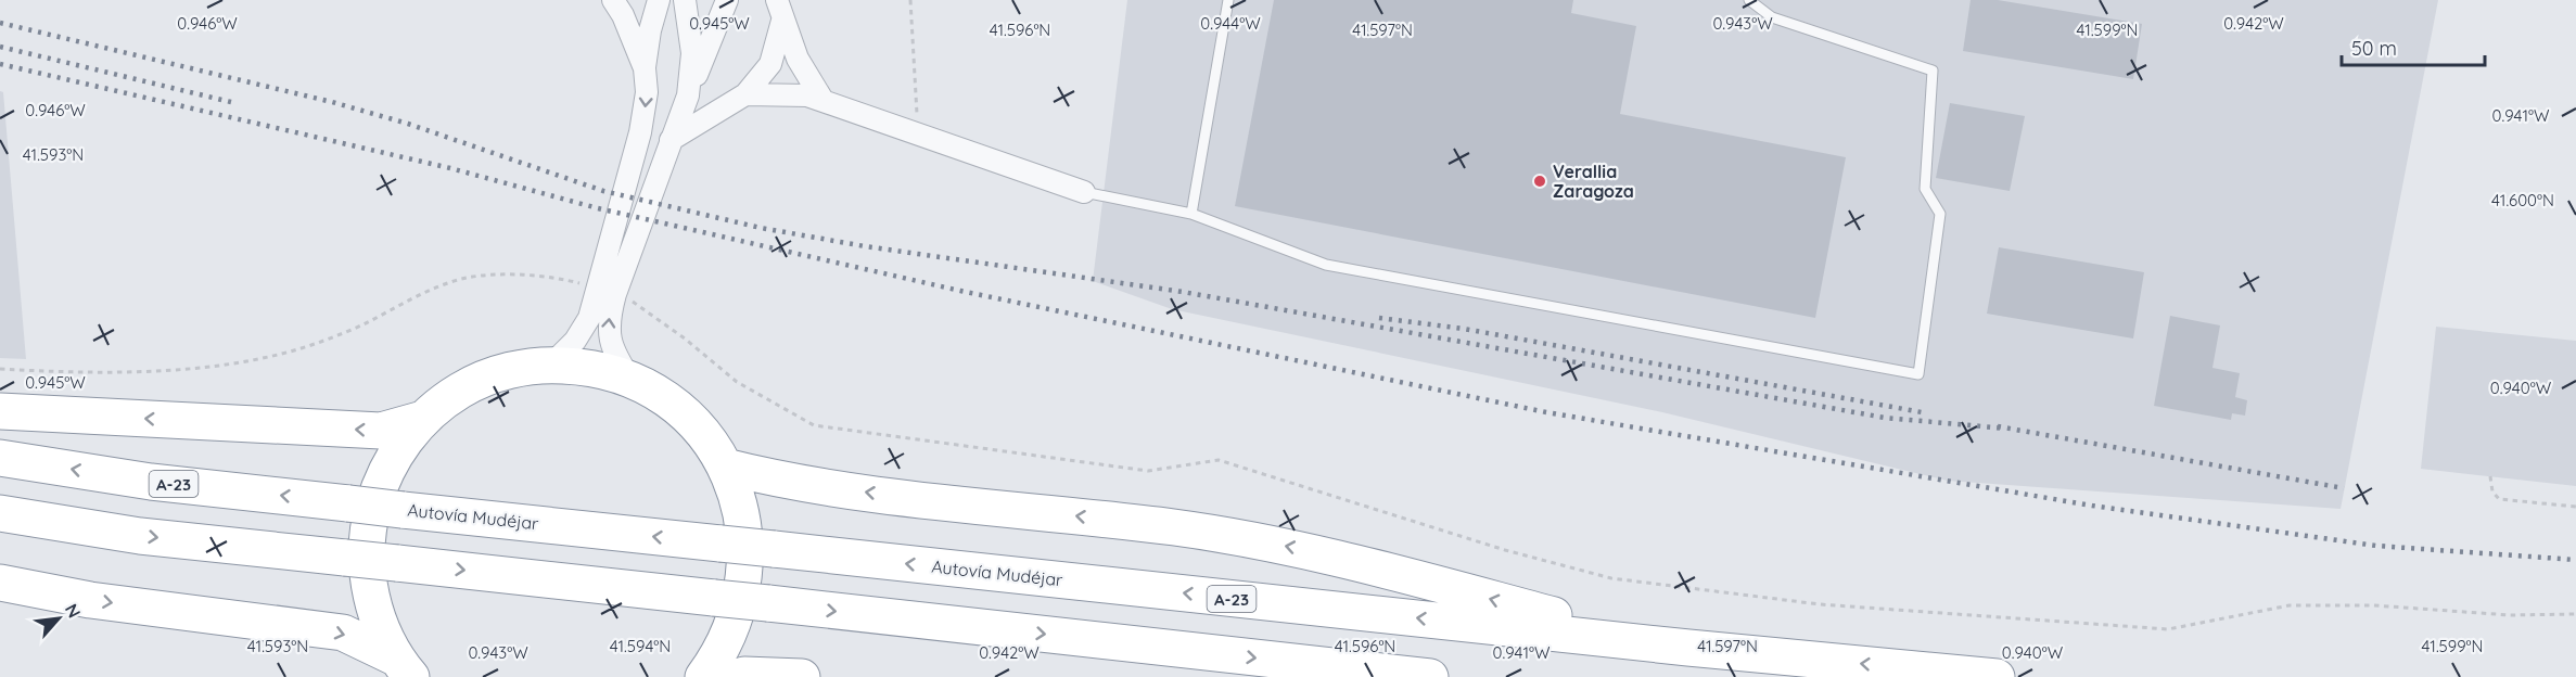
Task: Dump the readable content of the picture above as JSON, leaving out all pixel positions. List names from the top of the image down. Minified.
{"streets":{"highway":["A-23","Autovía Mudéjar"]},"places":["Verallia Zaragoza"],"scale_bar":"50 m","north":"top right","coordinates":["0.946°W","0.945°W","0.944°W","0.942°W","0.943°W","41.596°N","41.597°N","41.599°N","0.941°W","41.593°N","41.600°N","0.940°W","41.594°N"]}
